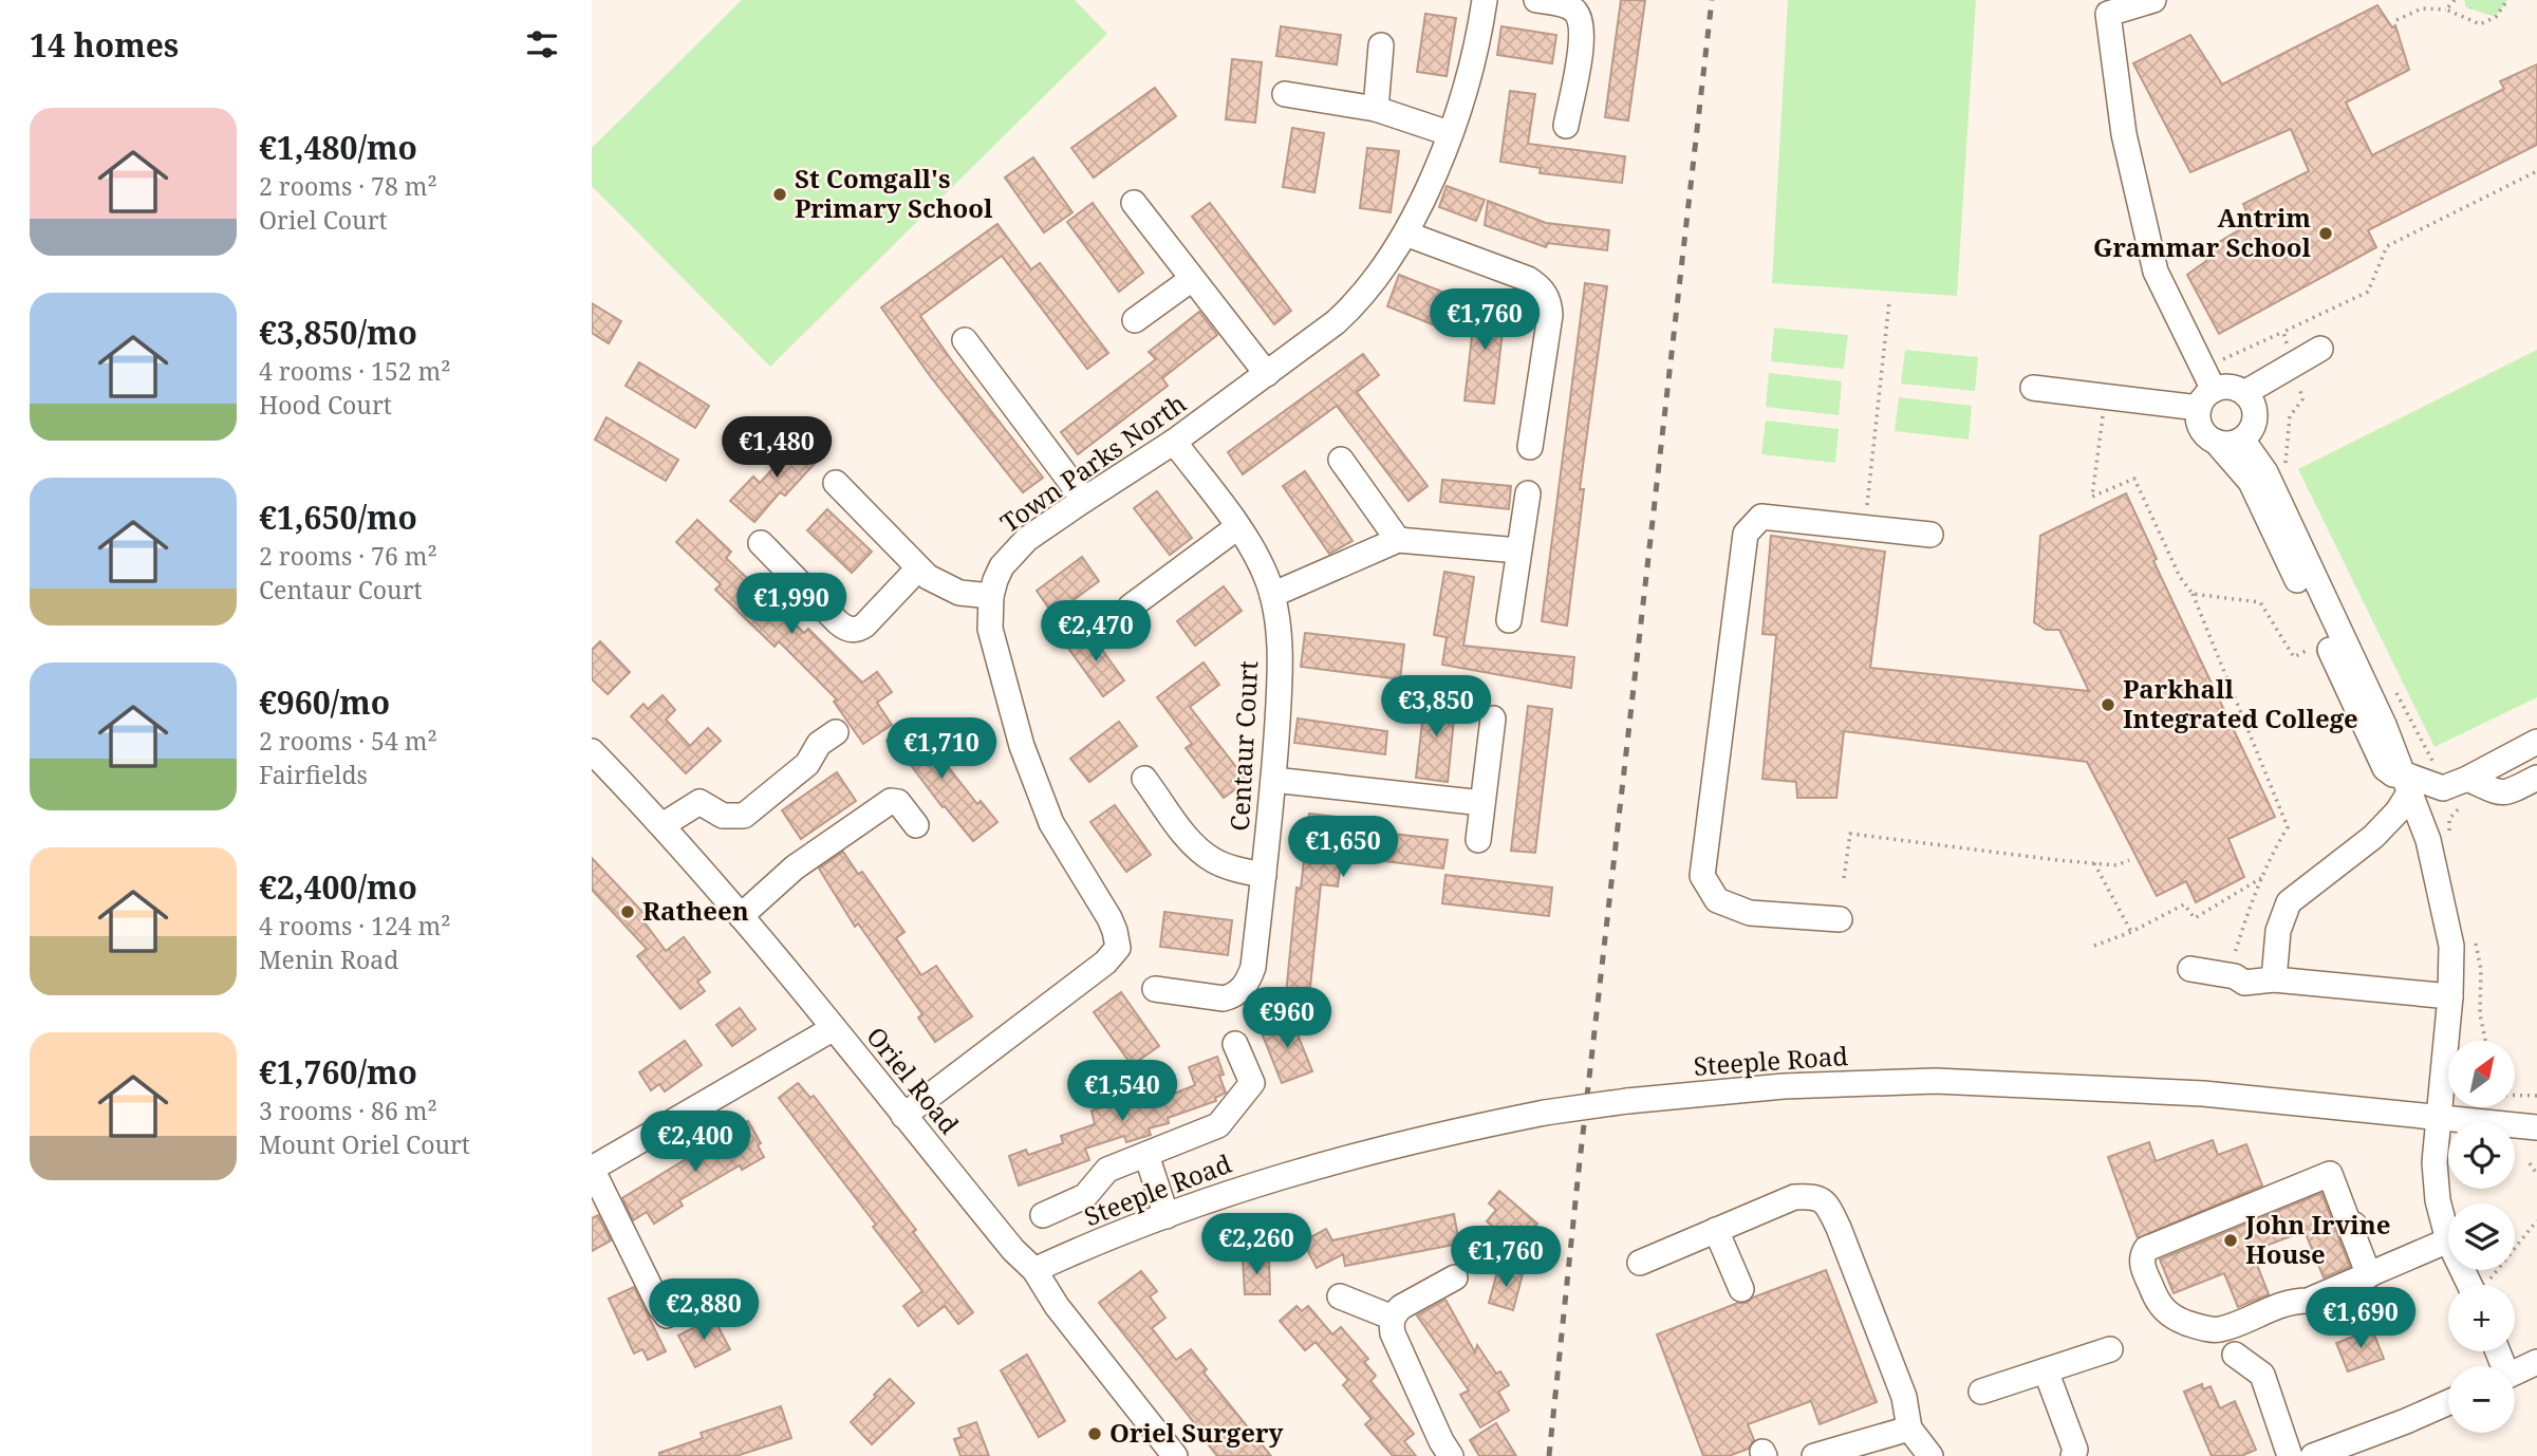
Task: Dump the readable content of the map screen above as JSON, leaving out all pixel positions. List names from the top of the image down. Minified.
{"streets":{"street":["Town Parks North","Centaur Court","Steeple Road","Oriel Road"]},"crossings":[["Town Parks North","Centaur Court"],["Town Parks North","Oriel Road"],["Steeple Road","Oriel Road"]],"places":["St Comgall's Primary School","Antrim Grammar School","Parkhall Integrated College","Ratheen","John Irvine House","Oriel Surgery"],"north":"top right","page":{"heading":"14 homes","list":[{"name":"€1,480/mo","note":"2 rooms · 78 m² · Oriel Court"},{"name":"€3,850/mo","note":"4 rooms · 152 m² · Hood Court"},{"name":"€1,650/mo","note":"2 rooms · 76 m² · Centaur Court"},{"name":"€960/mo","note":"2 rooms · 54 m² · Fairfields"},{"name":"€2,400/mo","note":"4 rooms · 124 m² · Menin Road"},{"name":"€1,760/mo","note":"3 rooms · 86 m² · Mount Oriel Court"}],"price":["€1,760","€1,480","€1,990","€2,470","€3,850","€1,710","€1,650","€960","€1,540","€2,400","€2,260","€1,760","€2,880","€1,690"],"map_buttons":["+","−"]}}
